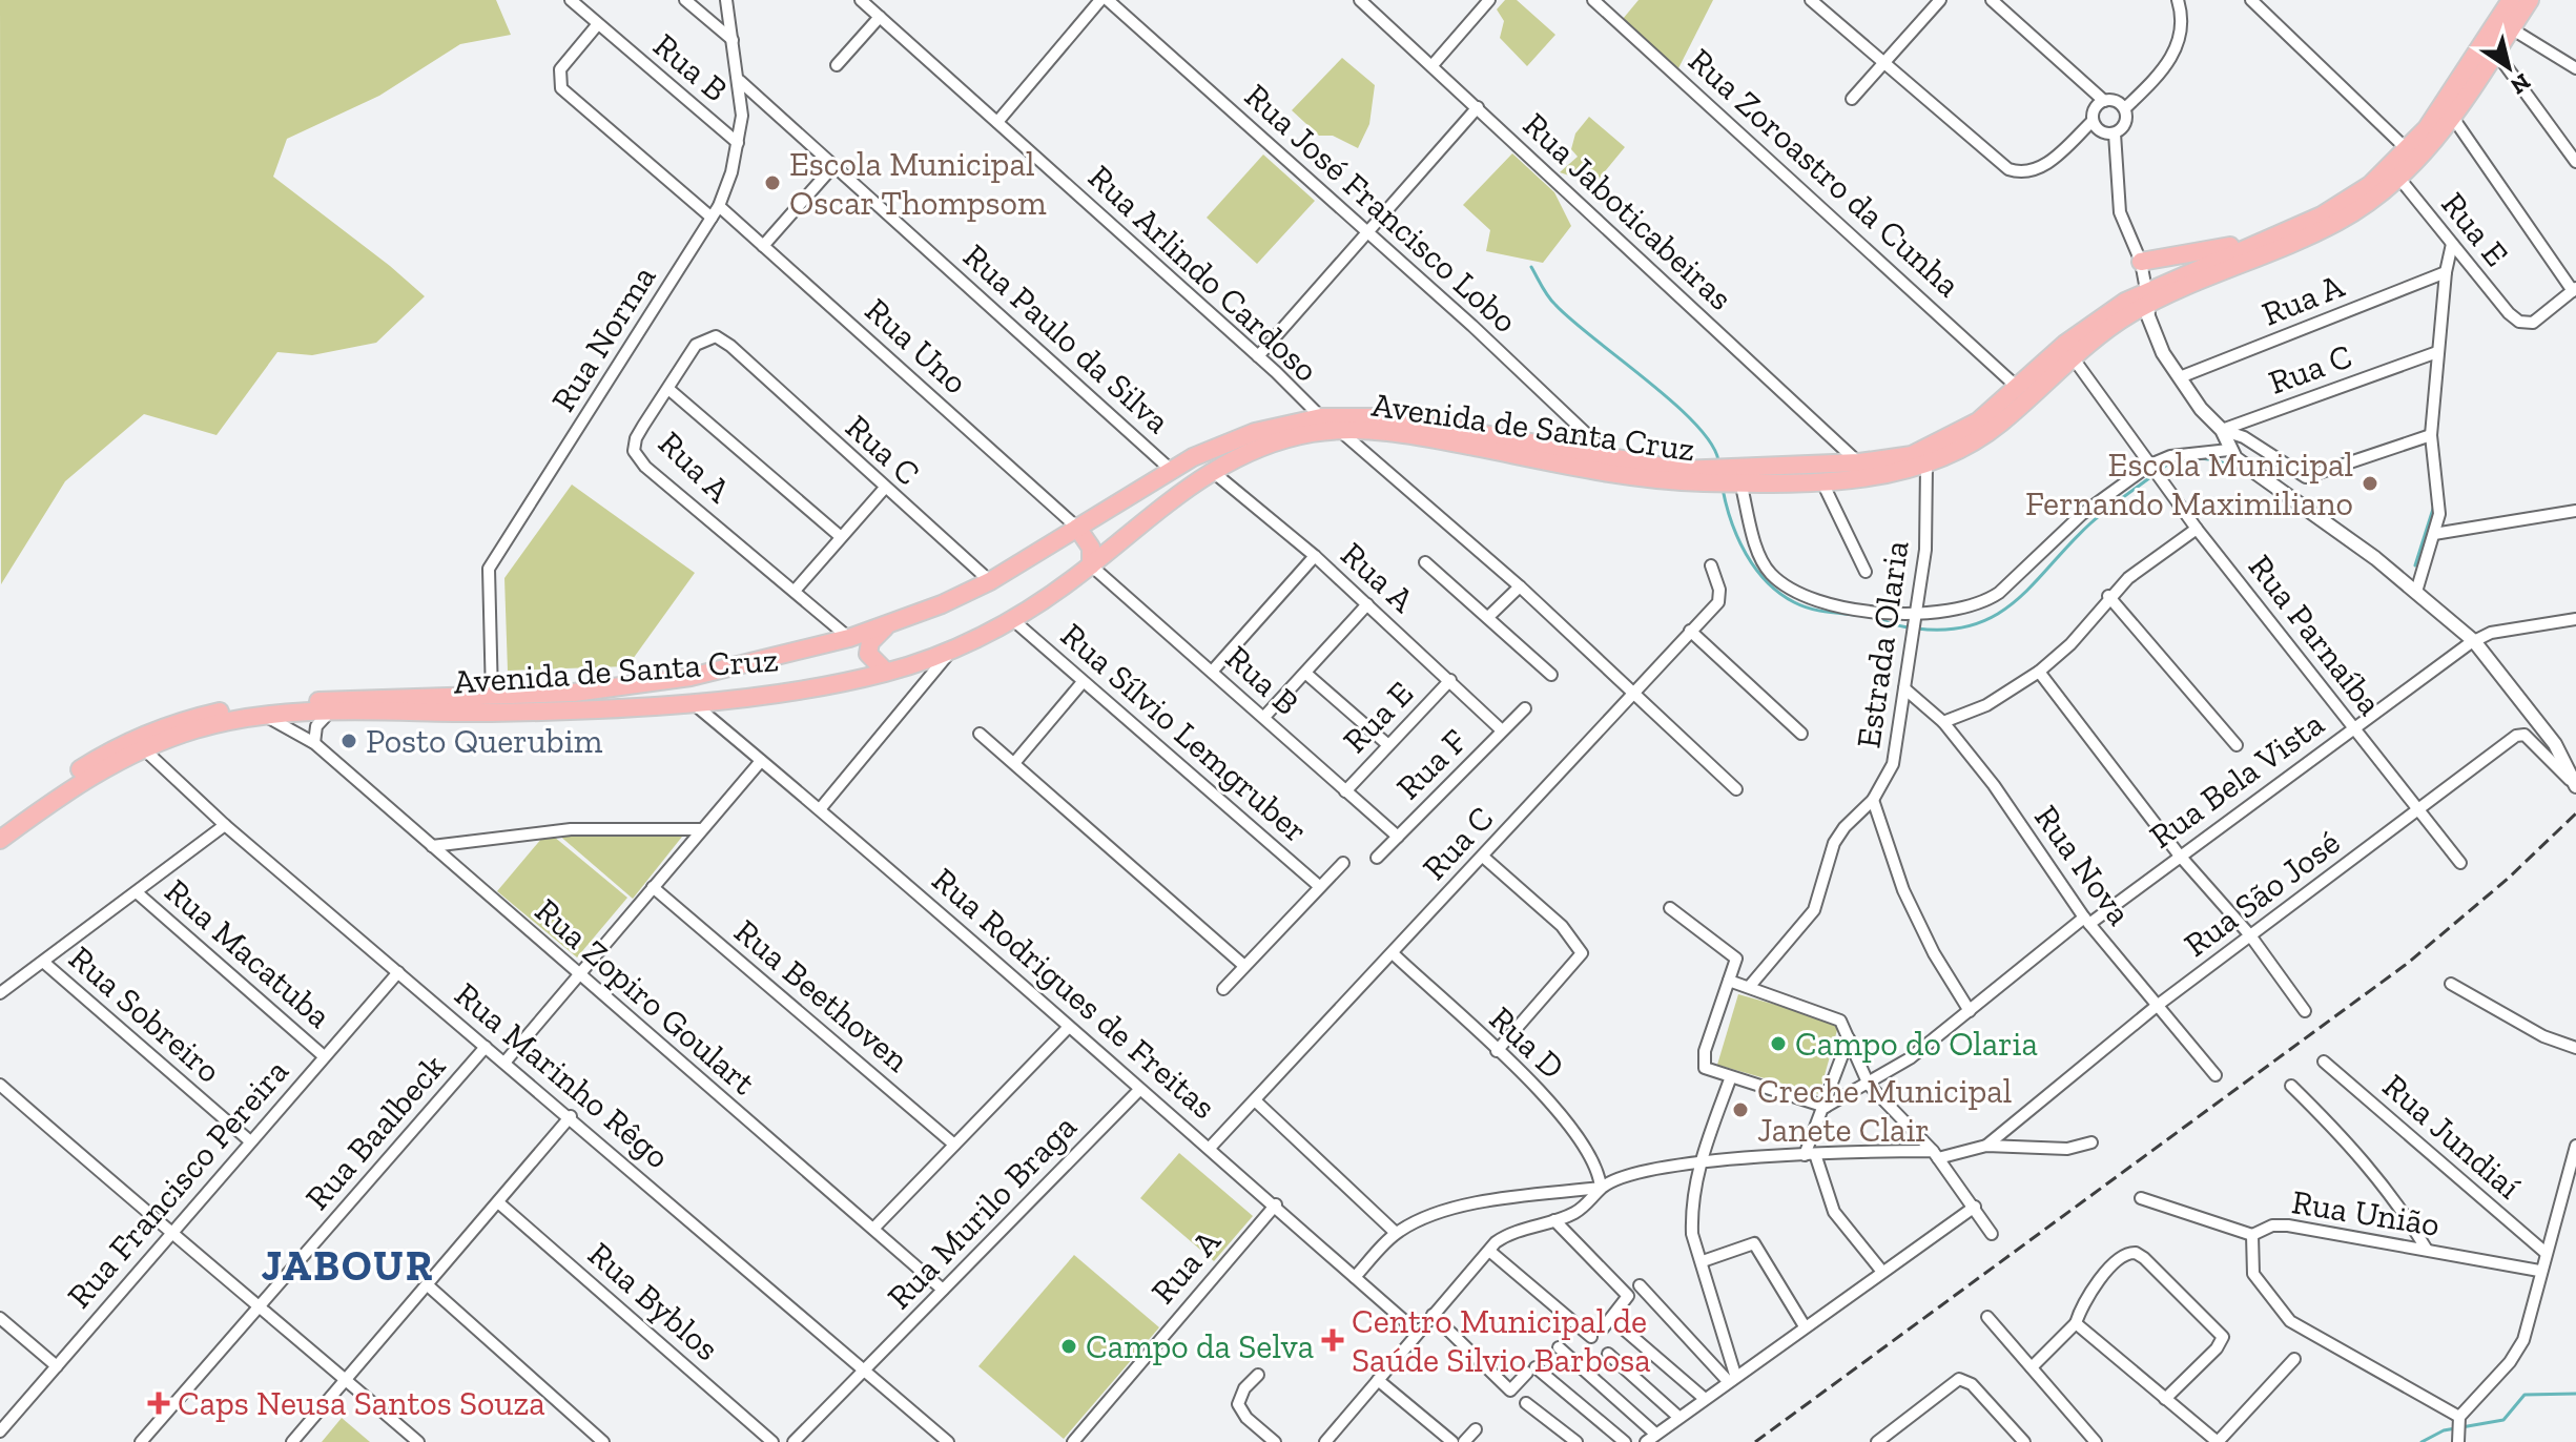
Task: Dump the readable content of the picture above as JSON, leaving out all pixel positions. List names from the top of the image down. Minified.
{"streets":{"main road":["Avenida de Santa Cruz"],"street":["Rua B","Rua Zoroastro da Cunha","Rua José Francisco Lobo","Rua Jaboticabeiras","Rua E","Rua Arlindo Cardoso","Rua A","Rua Norma","Rua Paulo da Silva","Rua Uno","Rua C","Rua Parnaíba","Estrada Olaria","Rua Sílvio Lemgruber","Rua F","Rua Bela Vista","Rua Nova","Rua São José","Rua Macatuba","Rua Rodrigues de Freitas","Rua Beethoven","Rua Zopiro Goulart","Rua Sobreiro","Rua D","Rua Marinho Rêgo","Rua Baalbeck","Rua Jundiaí","Rua Francisco Pereira","Rua Murilo Braga","Rua União","Rua Byblos"]},"crossings":[["Rua B","Rua E"],["Rua B","Rua Norma"],["Rua B","Avenida de Santa Cruz"],["Rua B","Rua F"],["Rua Zoroastro da Cunha","Avenida de Santa Cruz"],["Rua José Francisco Lobo","Avenida de Santa Cruz"],["Rua Jaboticabeiras","Avenida de Santa Cruz"],["Rua E","Rua A"],["Rua E","Avenida de Santa Cruz"],["Rua Arlindo Cardoso","Avenida de Santa Cruz"],["Rua A","Rua C"],["Rua A","Avenida de Santa Cruz"],["Rua A","Rua F"],["Rua A","Rua Rodrigues de Freitas"],["Rua Norma","Rua Paulo da Silva"],["Rua Norma","Rua Uno"],["Rua Norma","Avenida de Santa Cruz"],["Rua Paulo da Silva","Avenida de Santa Cruz"],["Rua Uno","Avenida de Santa Cruz"],["Rua C","Avenida de Santa Cruz"],["Rua C","Rua Rodrigues de Freitas"],["Rua C","Rua D"],["Avenida de Santa Cruz","Rua Parnaíba"],["Avenida de Santa Cruz","Estrada Olaria"],["Avenida de Santa Cruz","Rua Sílvio Lemgruber"],["Avenida de Santa Cruz","Rua Rodrigues de Freitas"],["Avenida de Santa Cruz","Rua Zopiro Goulart"],["Avenida de Santa Cruz","Rua Marinho Rêgo"],["Rua Parnaíba","Rua Bela Vista"],["Rua Parnaíba","Rua São José"],["Estrada Olaria","Rua Nova"],["Rua Bela Vista","Rua Nova"],["Rua Nova","Rua São José"],["Rua Macatuba","Rua Francisco Pereira"],["Rua Rodrigues de Freitas","Rua Murilo Braga"],["Rua Zopiro Goulart","Rua Murilo Braga"],["Rua Sobreiro","Rua Francisco Pereira"],["Rua Marinho Rêgo","Rua Baalbeck"],["Rua Marinho Rêgo","Rua Francisco Pereira"],["Rua Marinho Rêgo","Rua Murilo Braga"]],"districts":["JABOUR"],"places":{"other":["Escola Municipal Oscar Thompsom","Escola Municipal Fernando Maximiliano","Posto Querubim","Campo do Olaria","Creche Municipal Janete Clair","Campo da Selva"],"health":["Centro Municipal de Saúde Silvio Barbosa","Caps Neusa Santos Souza"]},"north":"bottom right"}
